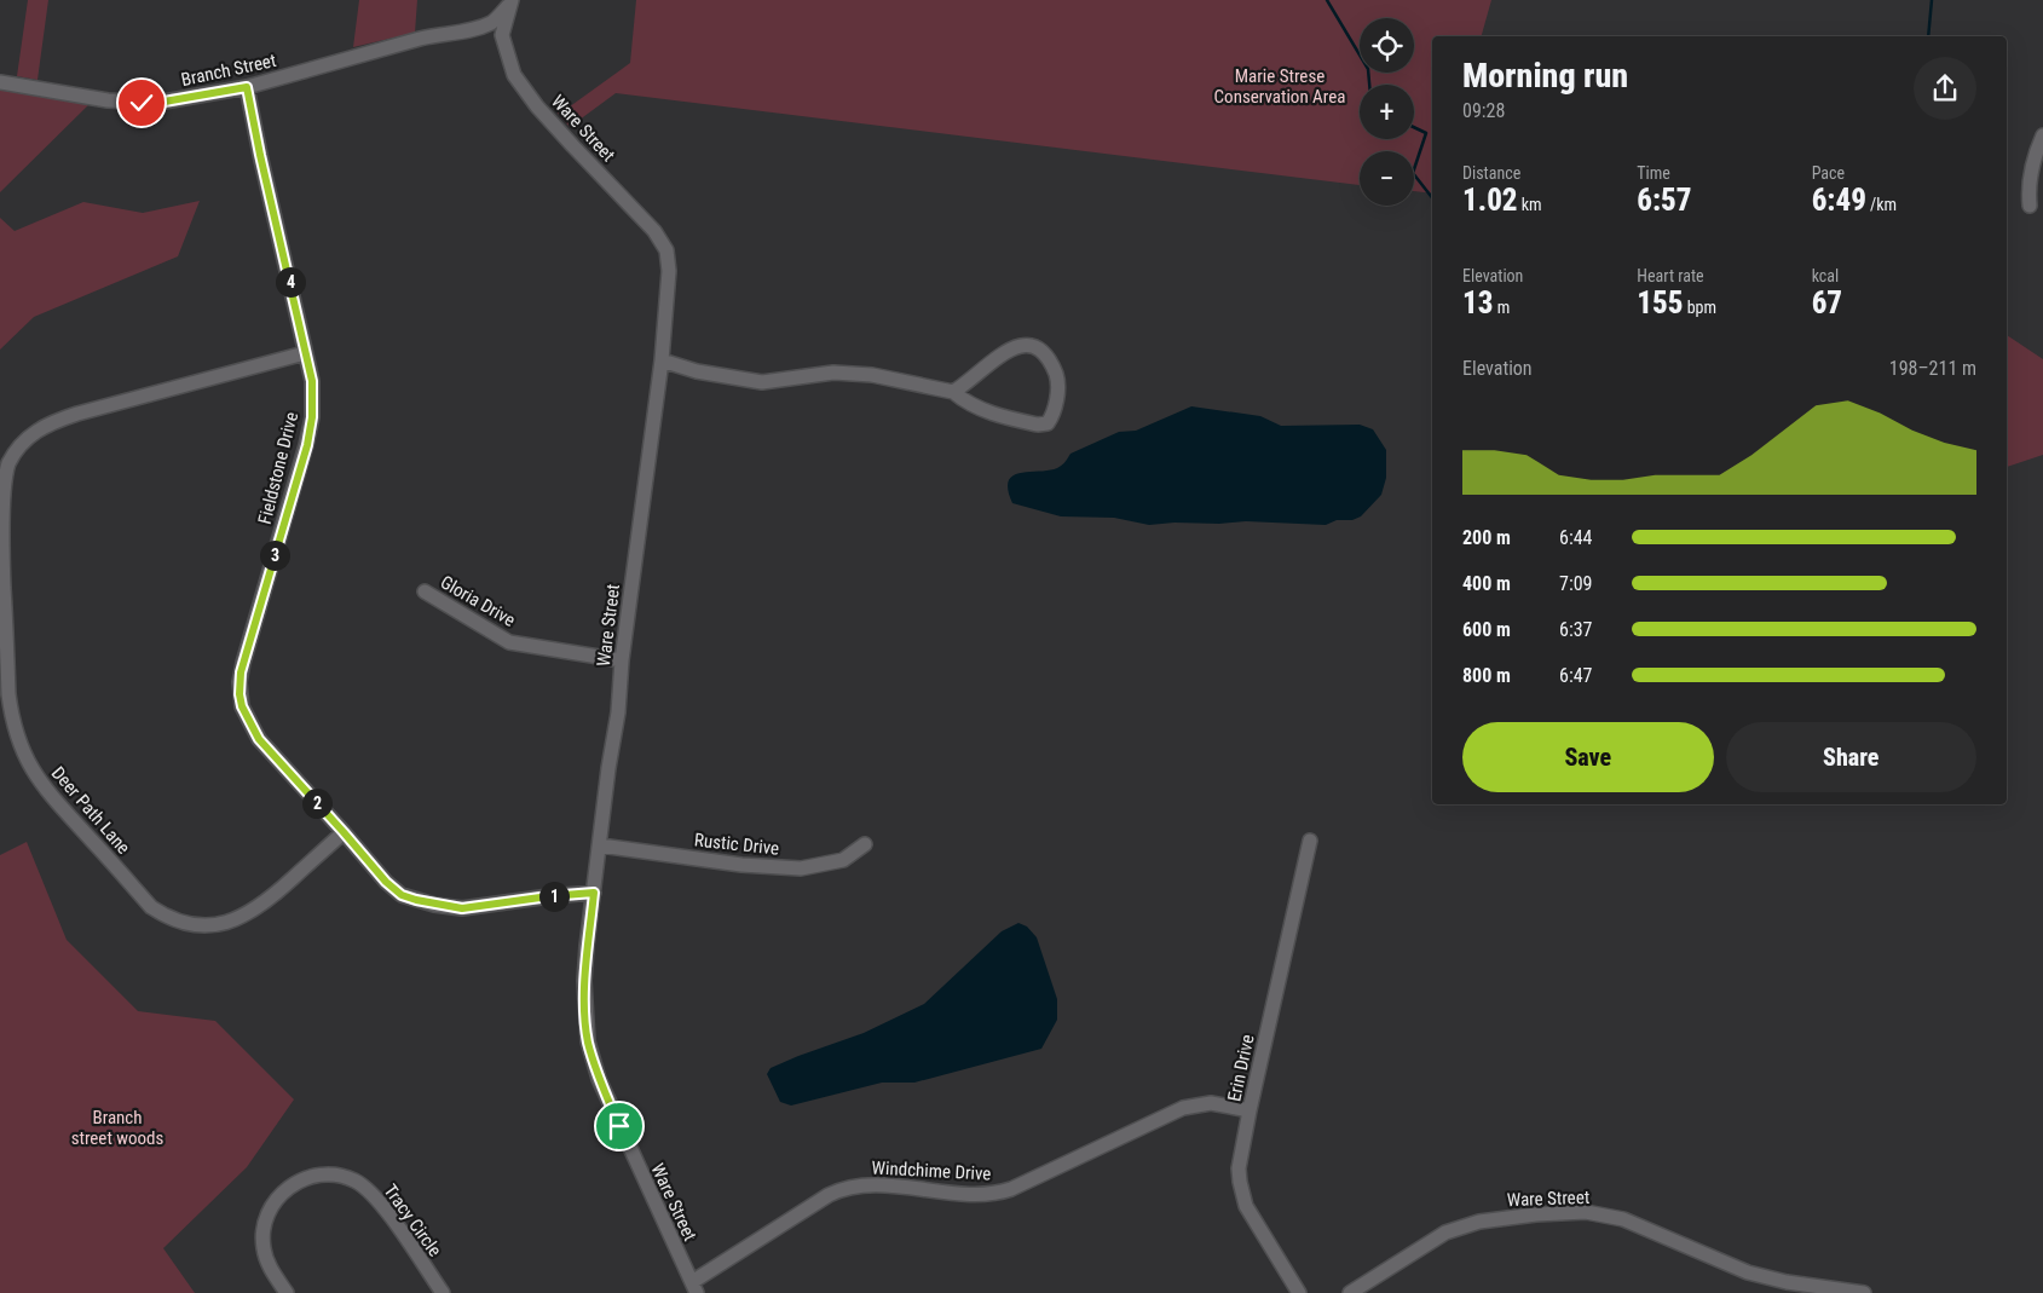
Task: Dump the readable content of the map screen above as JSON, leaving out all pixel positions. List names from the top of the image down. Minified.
{"streets":{"street":["Branch Street","Ware Street","Fieldstone Drive","Gloria Drive","Deer Path Lane","Rustic Drive","Erin Drive","Windchime Drive","Tracy Circle"]},"crossings":[["Branch Street","Ware Street"],["Branch Street","Fieldstone Drive"],["Ware Street","Fieldstone Drive"],["Ware Street","Gloria Drive"],["Ware Street","Rustic Drive"],["Ware Street","Windchime Drive"],["Fieldstone Drive","Deer Path Lane"],["Erin Drive","Windchime Drive"]],"parks":["Marie Strese Conservation Area","Branch street woods"],"page":{"map_buttons":["+","−"],"heading":["Morning run","09:28"],"stats":[["Distance","1.02 km"],["Time","6:57"],["Pace","6:49 /km"],["Elevation","13 m"],["Heart rate","155 bpm"],["kcal","67"]],"pins":["4","3","2","1"],"chart":["Elevation","198–211 m"],"list":[{"name":"200 m","note":"6:44"},{"name":"400 m","note":"7:09"},{"name":"600 m","note":"6:37"},{"name":"800 m","note":"6:47"}],"buttons":["Save","Share"]}}
